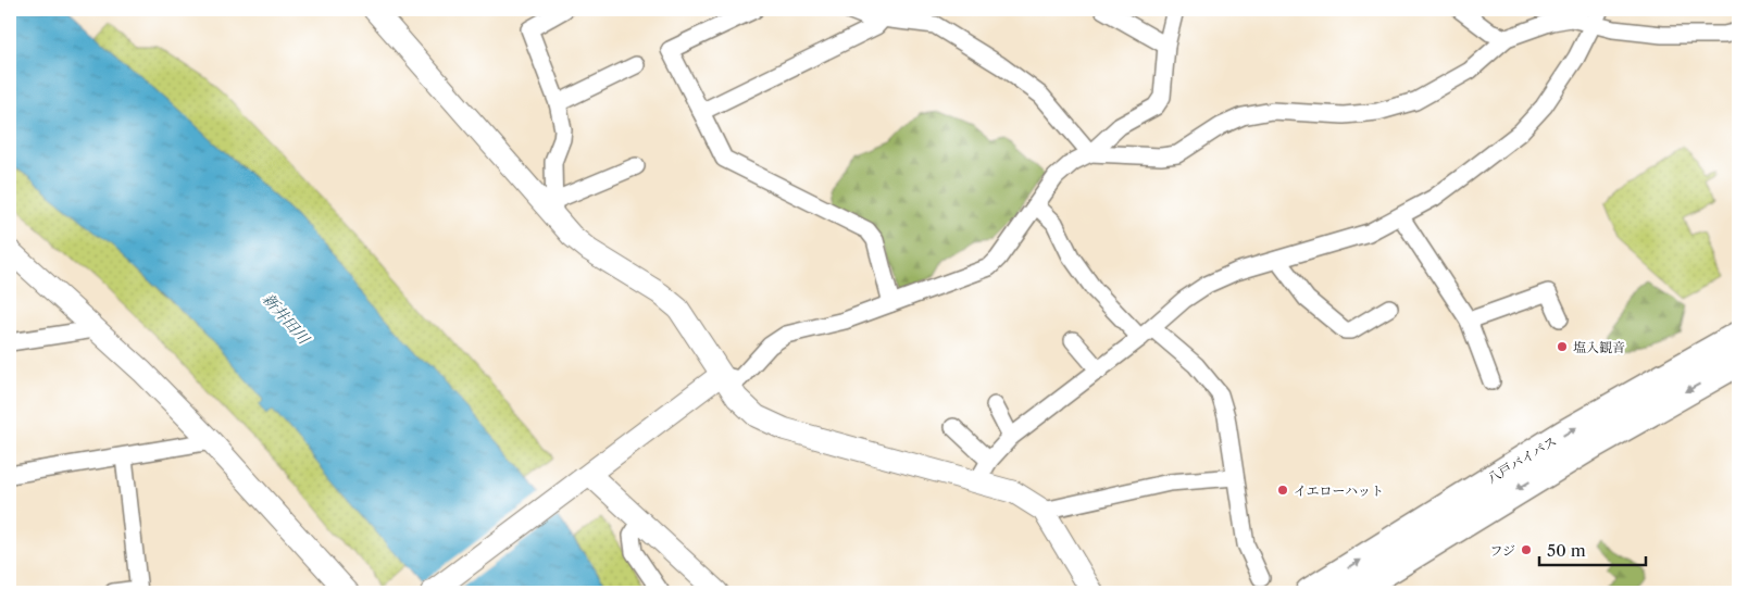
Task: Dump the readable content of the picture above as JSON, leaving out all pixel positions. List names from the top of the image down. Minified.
{"streets":{"highway":["八戸バイパス"]},"water":["新井田川"],"places":["塩入観音","イエローハット","フジ"],"scale_bar":"50 m"}
